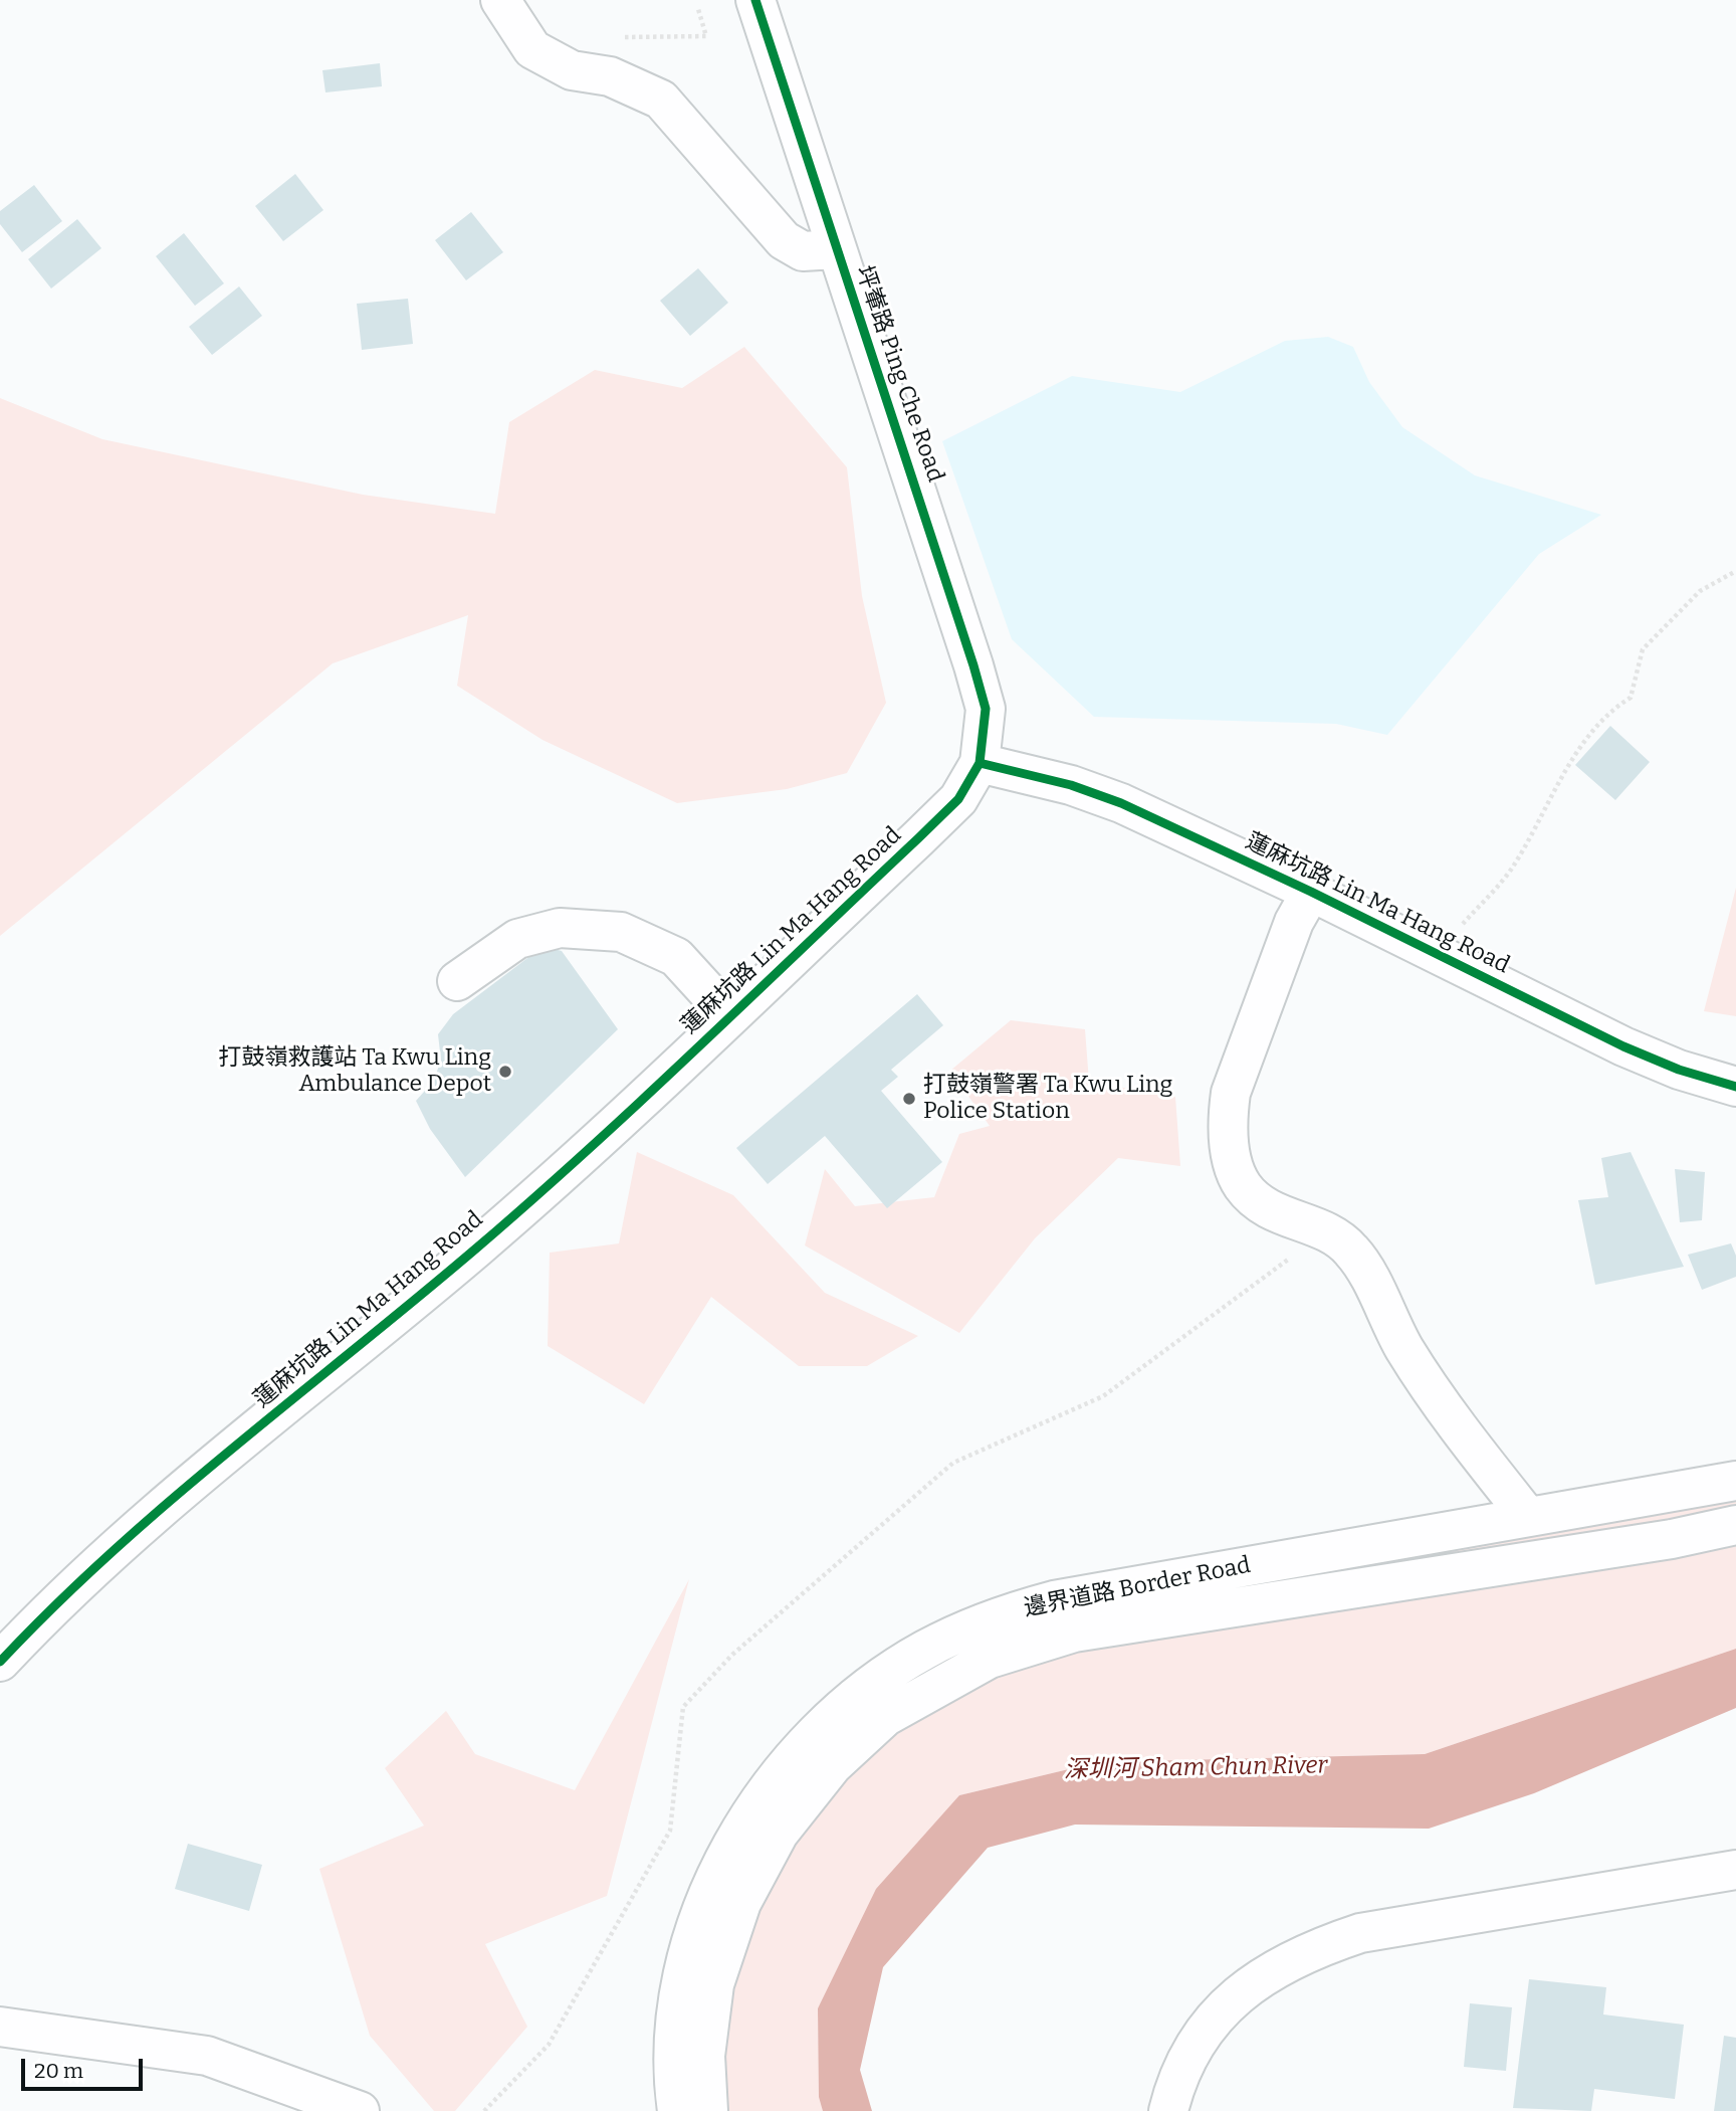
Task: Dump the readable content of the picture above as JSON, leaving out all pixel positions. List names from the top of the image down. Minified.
{"streets":{"street":["坪輋路 Ping Che Road","蓮麻坑路 Lin Ma Hang Road","邊界道路 Border Road"]},"crossings":[["坪輋路 Ping Che Road","蓮麻坑路 Lin Ma Hang Road"]],"water":["深圳河 Sham Chun River"],"places":["打鼓嶺救護站 Ta Kwu Ling Ambulance Depot","打鼓嶺警署 Ta Kwu Ling Police Station"],"scale_bar":"20 m"}
